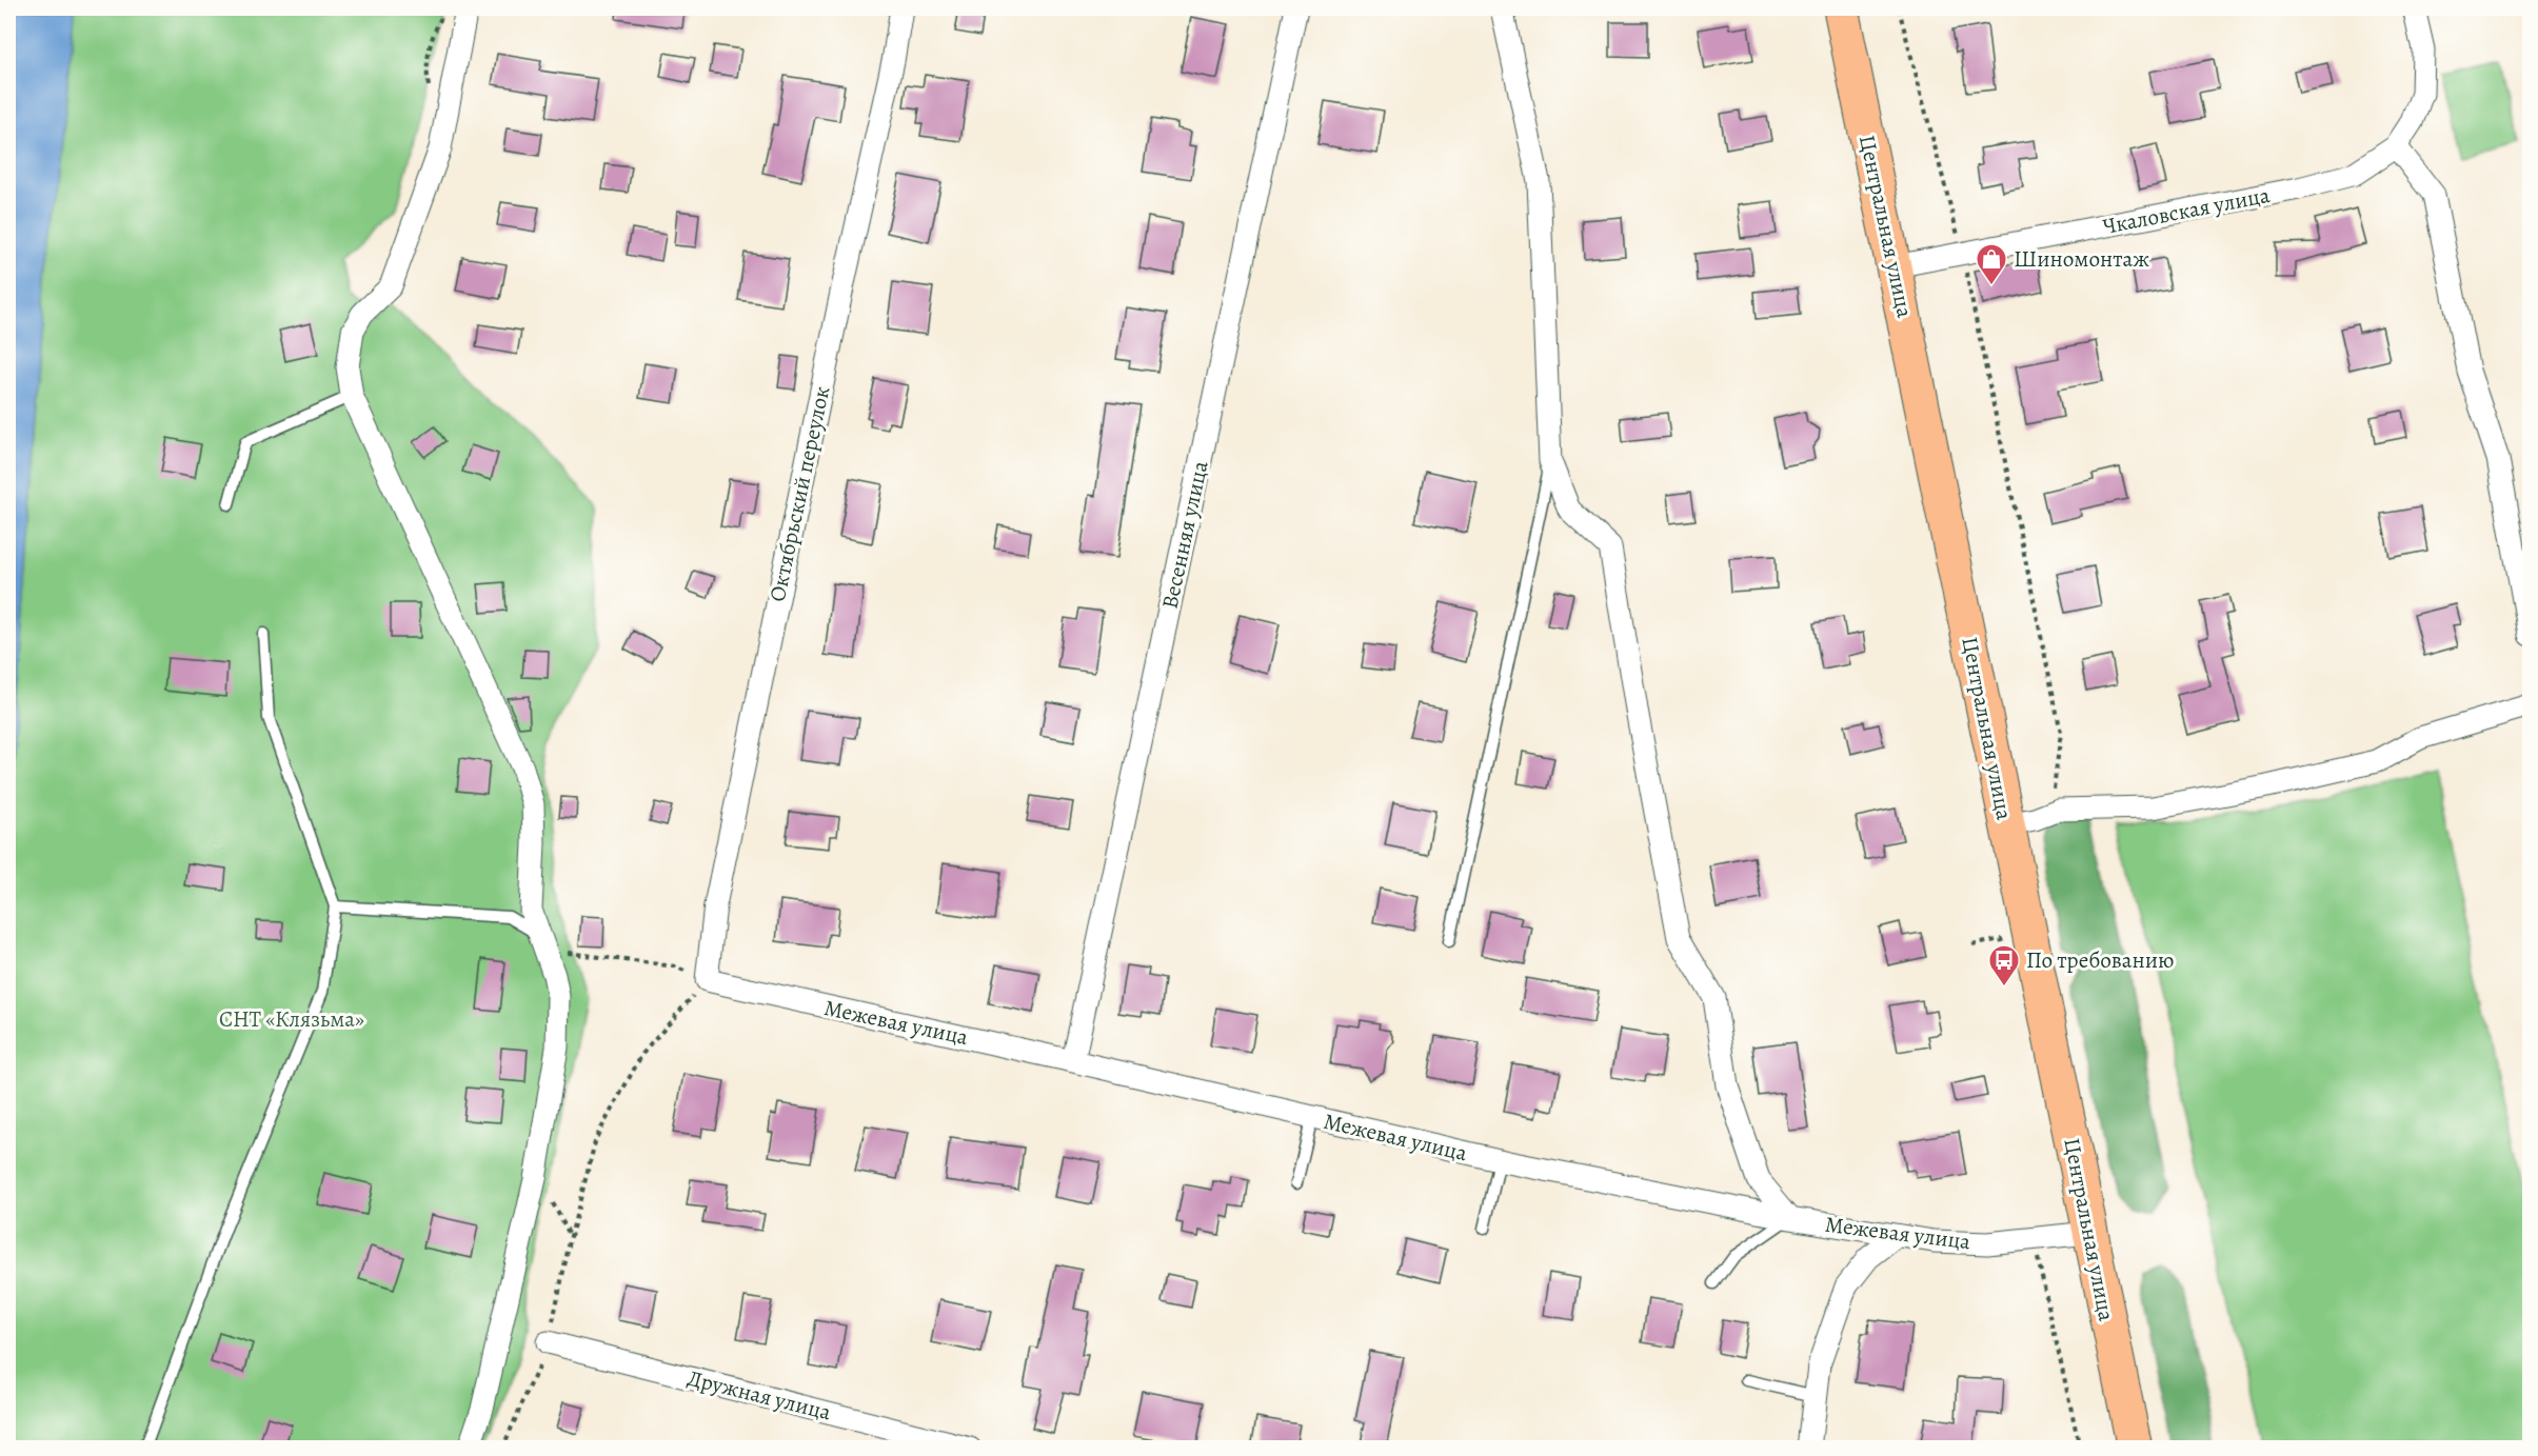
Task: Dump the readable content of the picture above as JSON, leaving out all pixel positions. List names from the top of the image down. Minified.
{"streets":{"main road":["Центральная улица"],"street":["Чкаловская улица","Октябрьский переулок","Весенняя улица","Межевая улица","Дружная улица"]},"crossings":[["Чкаловская улица","Центральная улица"],["Центральная улица","Межевая улица"],["Октябрьский переулок","Межевая улица"],["Весенняя улица","Межевая улица"]],"parks":["СНТ «Клязьма»"],"places":{"shop":["Шиномонтаж"],"bus stop":["По требованию"]}}
